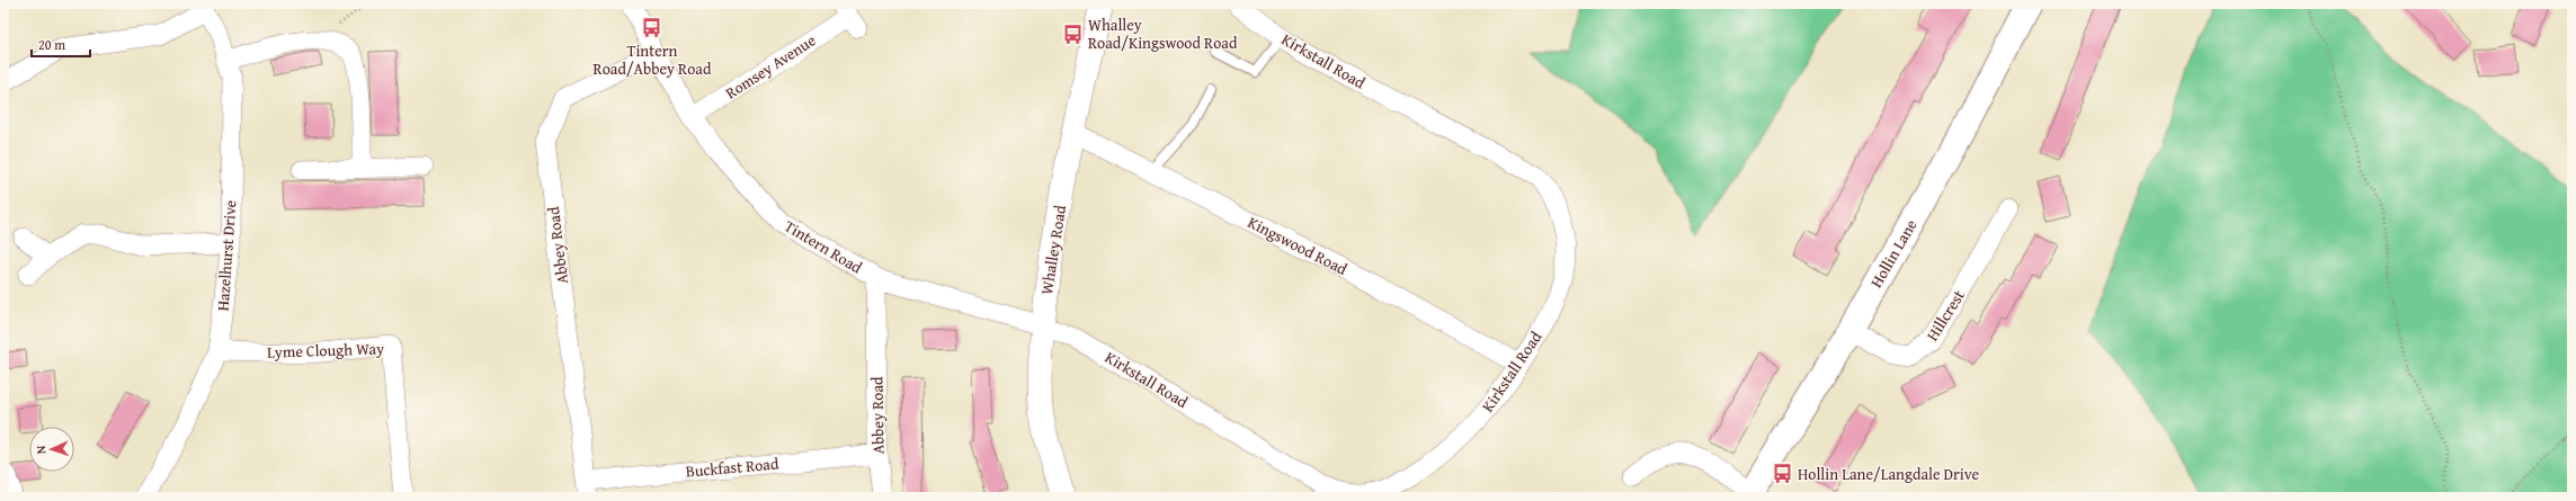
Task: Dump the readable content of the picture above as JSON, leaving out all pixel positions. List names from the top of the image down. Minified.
{"streets":{"main road":["Hollin Lane"],"street":["Kirkstall Road","Romsey Avenue","Abbey Road","Kingswood Road","Tintern Road","Whalley Road","Hazelhurst Drive","Hillcrest","Lyme Clough Way","Buckfast Road"]},"crossings":[["Kirkstall Road","Kingswood Road"],["Kirkstall Road","Tintern Road"],["Kirkstall Road","Whalley Road"],["Romsey Avenue","Tintern Road"],["Abbey Road","Tintern Road"],["Abbey Road","Buckfast Road"],["Kingswood Road","Whalley Road"],["Tintern Road","Whalley Road"],["Hollin Lane","Hillcrest"],["Hazelhurst Drive","Lyme Clough Way"]],"places":{"bus stop":["Tintern Road/Abbey Road","Whalley Road/Kingswood Road","Hollin Lane/Langdale Drive"]},"scale_bar":"20 m","north":"left"}
